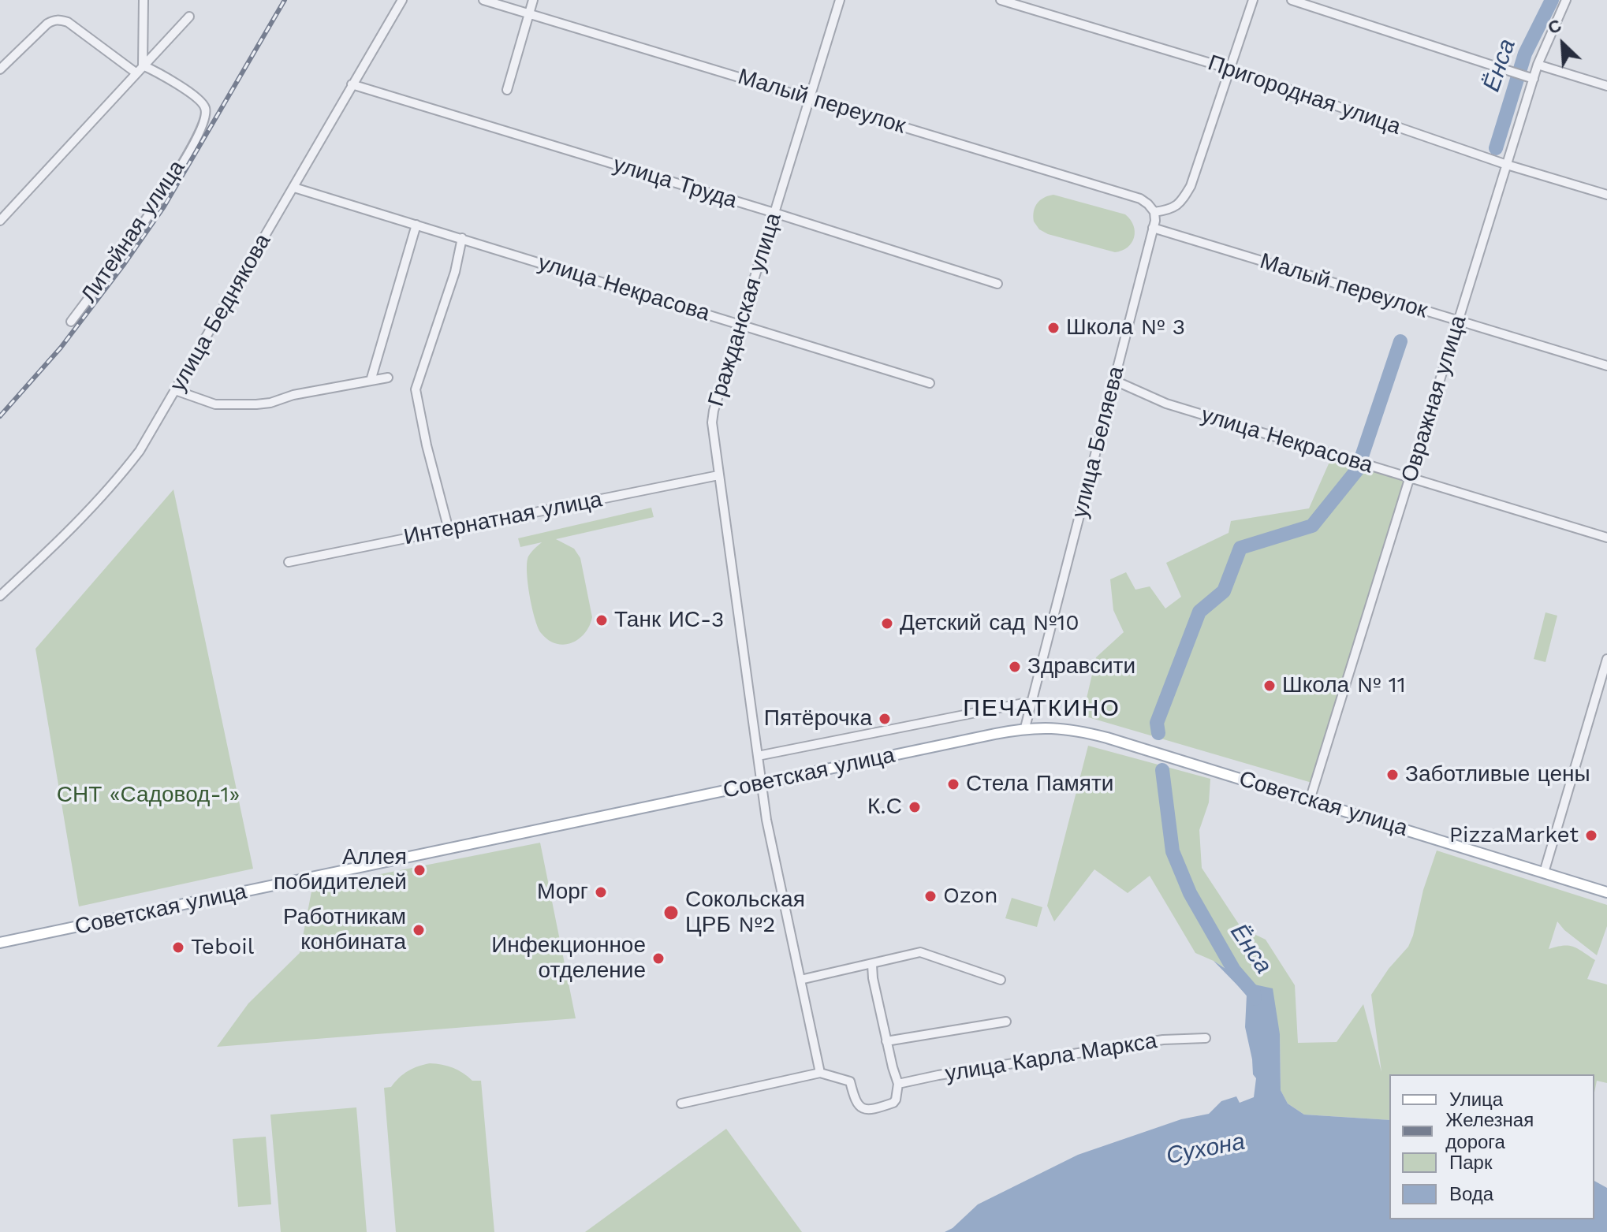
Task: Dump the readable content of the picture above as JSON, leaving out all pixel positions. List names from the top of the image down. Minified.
{"streets":{"main road":["Советская улица"],"street":["Пригородная улица","Малый переулок","улица Труда","Литейная улица","улица Некрасова","Гражданская улица","улица Беднякова","Овражная улица","улица Беляева","Интернатная улица","улица Карла Маркса"]},"crossings":[["Пригородная улица","Овражная улица"],["Малый переулок","Гражданская улица"],["Малый переулок","Овражная улица"],["Малый переулок","улица Беляева"],["улица Труда","Гражданская улица"],["улица Труда","улица Беднякова"],["улица Некрасова","Гражданская улица"],["улица Некрасова","улица Беднякова"],["улица Некрасова","Овражная улица"],["улица Некрасова","улица Беляева"],["Гражданская улица","Интернатная улица"],["Гражданская улица","Советская улица"],["Овражная улица","Советская улица"],["улица Беляева","Советская улица"]],"districts":["ПЕЧАТКИНО"],"water":["Ёнса","Сухона"],"parks":["СНТ «Садовод-1»"],"places":["Школа № 3","Танк ИС-3","Детский сад №10","Здравсити","Школа № 11","Пятёрочка","Заботливые цены","Стела Памяти","К.С","PizzaMarket","Аллея побидителей","Морг","Ozon","Сокольская ЦРБ №2","Работникам конбината","Teboil","Инфекционное отделение"],"legend":["Улица","Железная дорога","Парк","Вода"],"north":"top left"}
